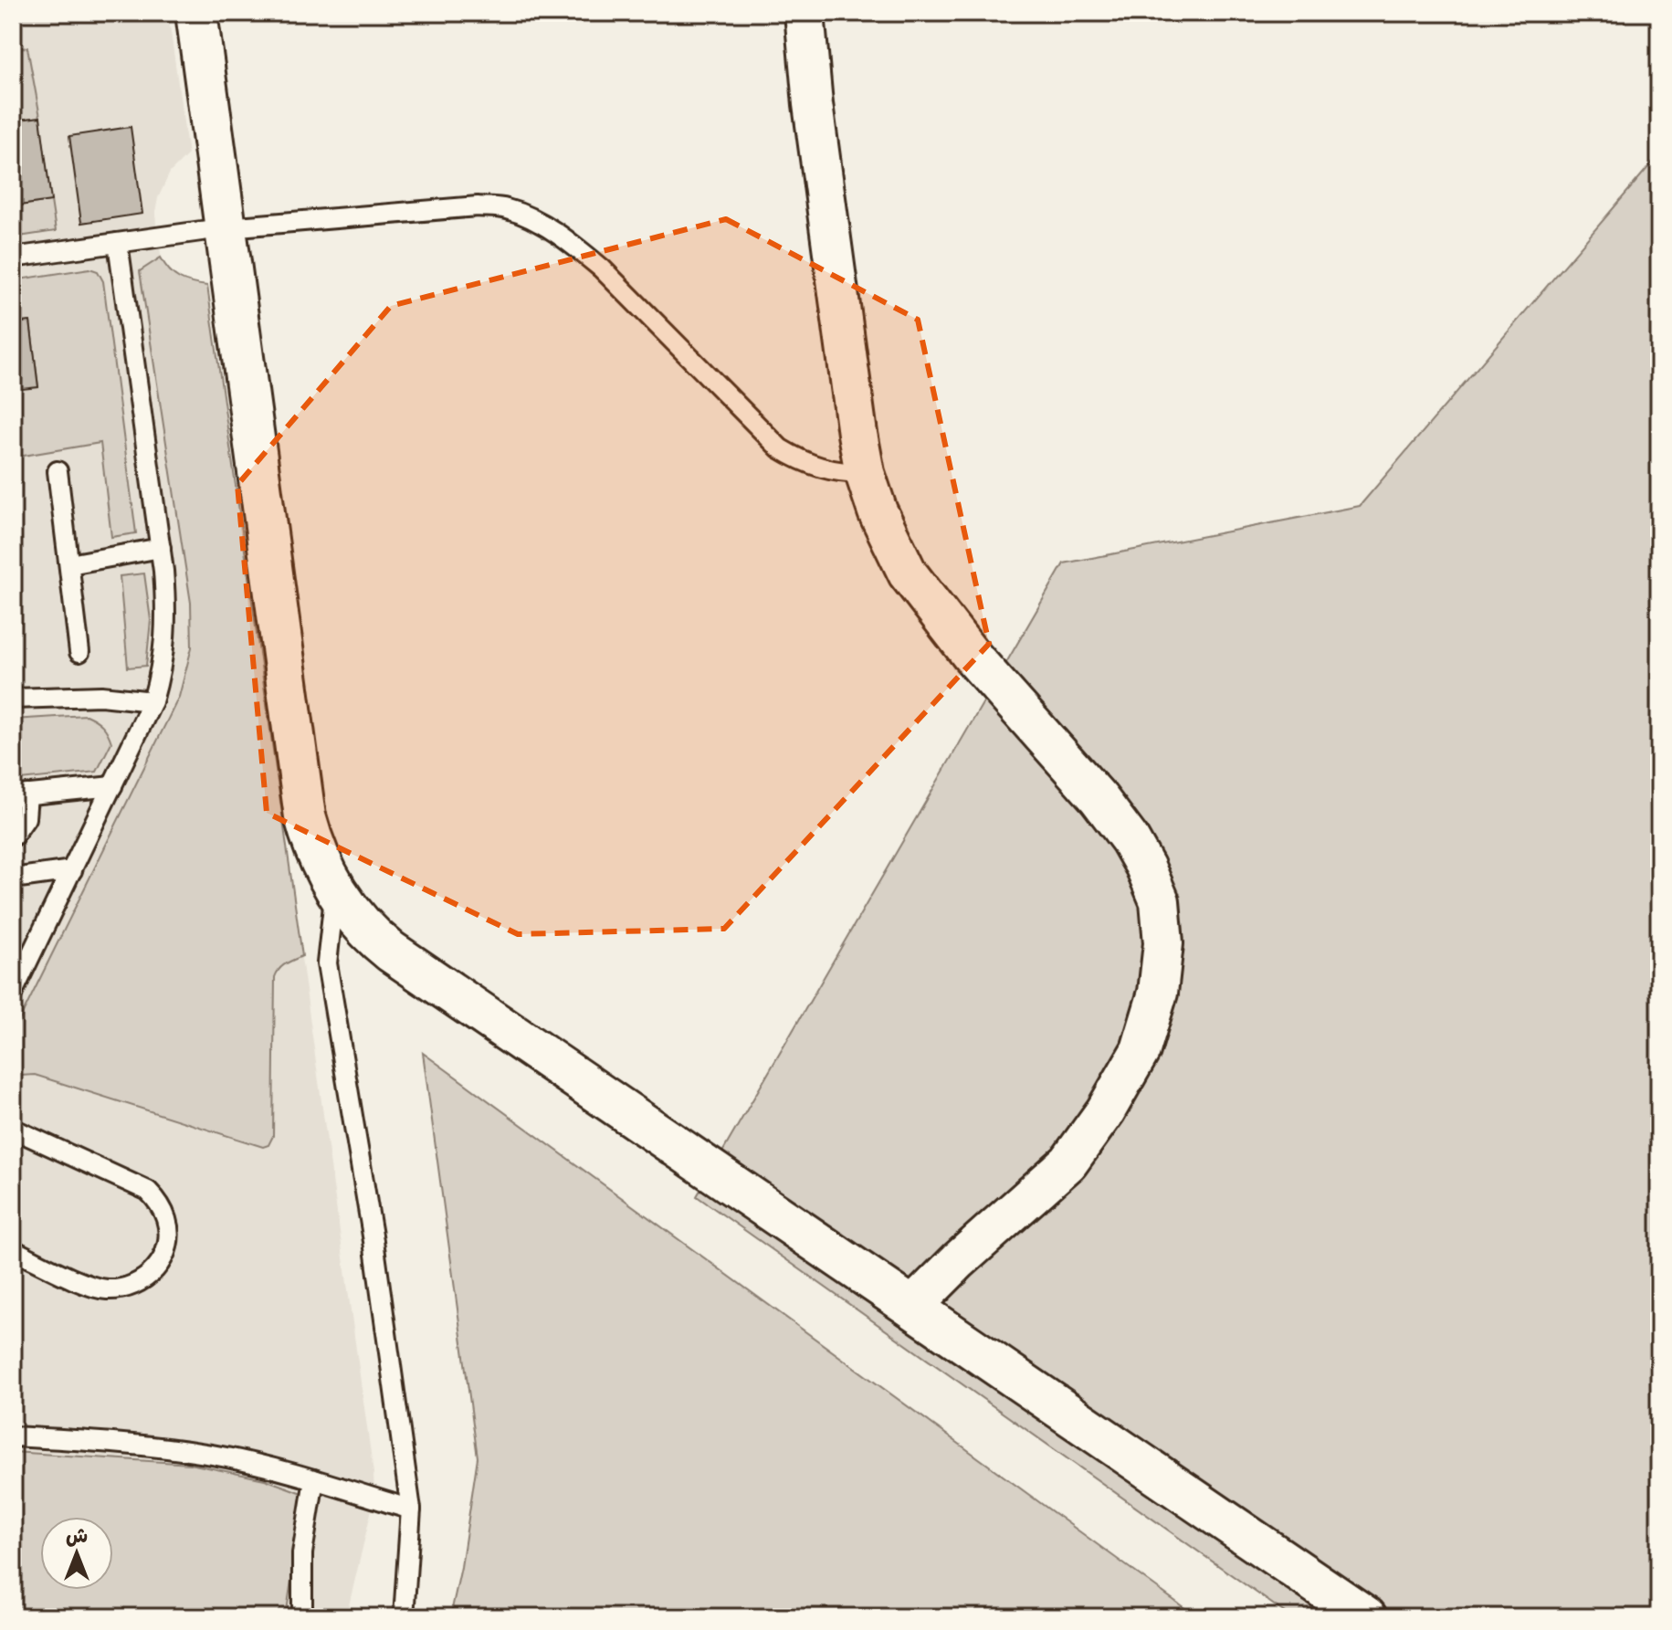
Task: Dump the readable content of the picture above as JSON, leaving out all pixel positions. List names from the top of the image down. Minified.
{"north":"top"}
